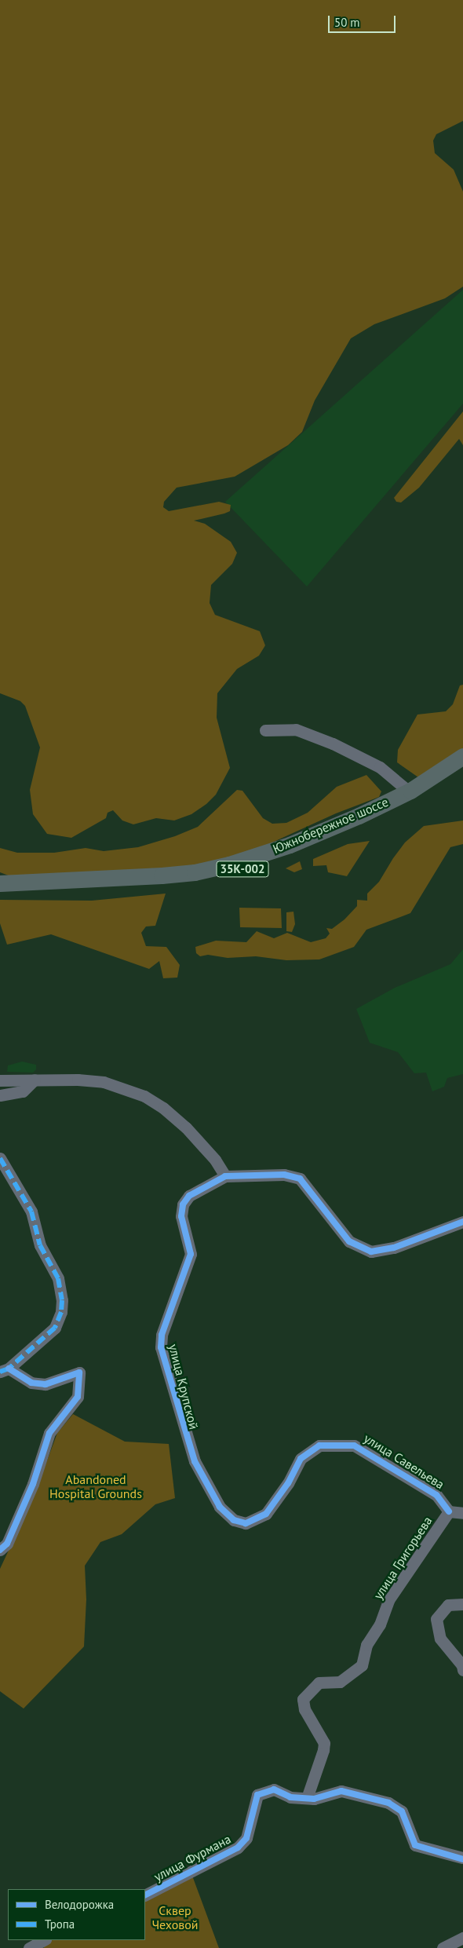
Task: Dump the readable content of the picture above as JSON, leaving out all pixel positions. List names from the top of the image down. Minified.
{"streets":{"highway":["Южнобережное шоссе","35К-002"],"street":["улица Крупской","улица Савельева","улица Григорьева","улица Фурмана"]},"crossings":[["улица Крупской","улица Савельева"],["улица Савельева","улица Григорьева"],["улица Григорьева","улица Фурмана"]],"parks":["Abandoned Hospital Grounds","Сквер Чеховой"],"legend":["Велодорожка","Тропа"],"scale_bar":"50 m"}
